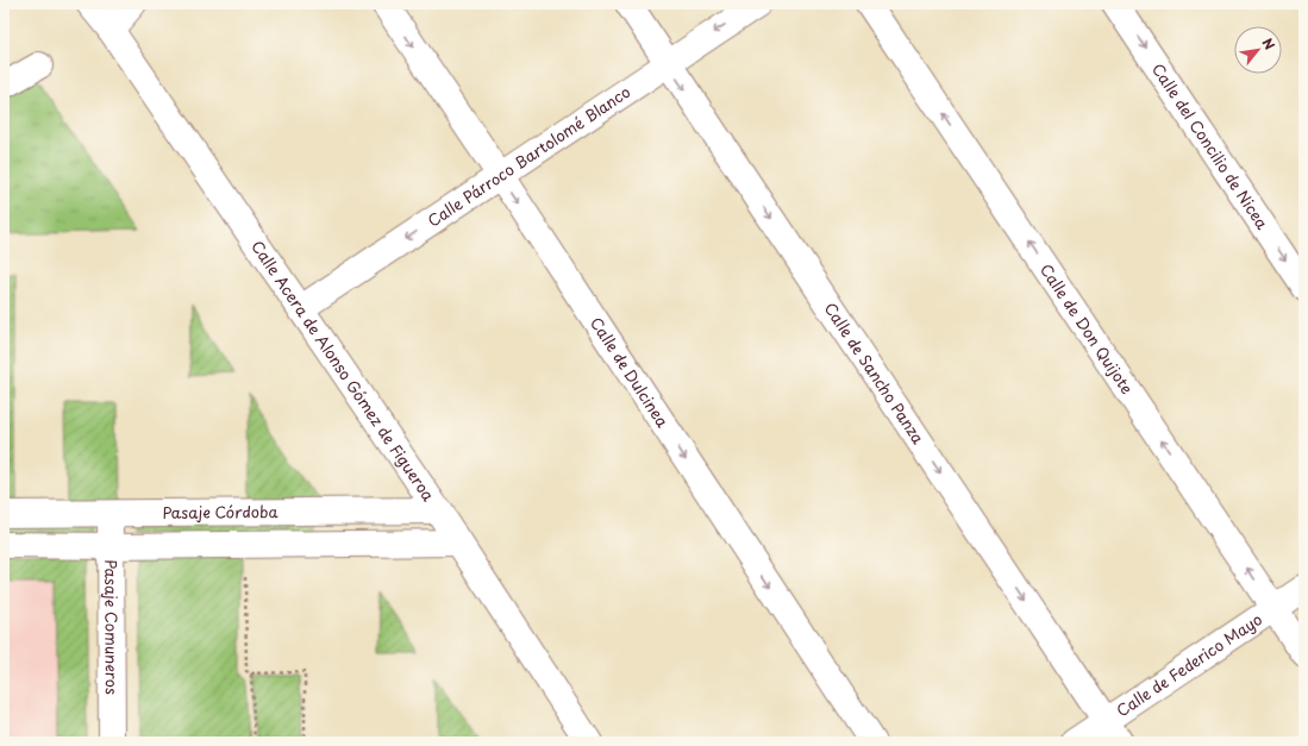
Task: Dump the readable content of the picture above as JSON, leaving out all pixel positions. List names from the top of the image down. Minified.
{"streets":{"street":["Calle del Concilio de Nicea","Calle Párroco Bartolomé Blanco","Calle de Don Quijote","Calle Acera de Alonso Gómez de Figueroa","Calle de Dulcinea","Calle de Sancho Panza","Pasaje Córdoba","Pasaje Comuneros","Calle de Federico Mayo"]},"crossings":[["Calle Párroco Bartolomé Blanco","Calle Acera de Alonso Gómez de Figueroa"],["Calle Párroco Bartolomé Blanco","Calle de Dulcinea"],["Calle Párroco Bartolomé Blanco","Calle de Sancho Panza"],["Calle de Don Quijote","Calle de Federico Mayo"],["Calle Acera de Alonso Gómez de Figueroa","Pasaje Córdoba"],["Calle de Sancho Panza","Calle de Federico Mayo"],["Pasaje Córdoba","Pasaje Comuneros"]],"one_way":["Calle del Concilio de Nicea","Calle Párroco Bartolomé Blanco","Calle de Don Quijote","Calle de Dulcinea","Calle de Sancho Panza"],"north":"top right"}
